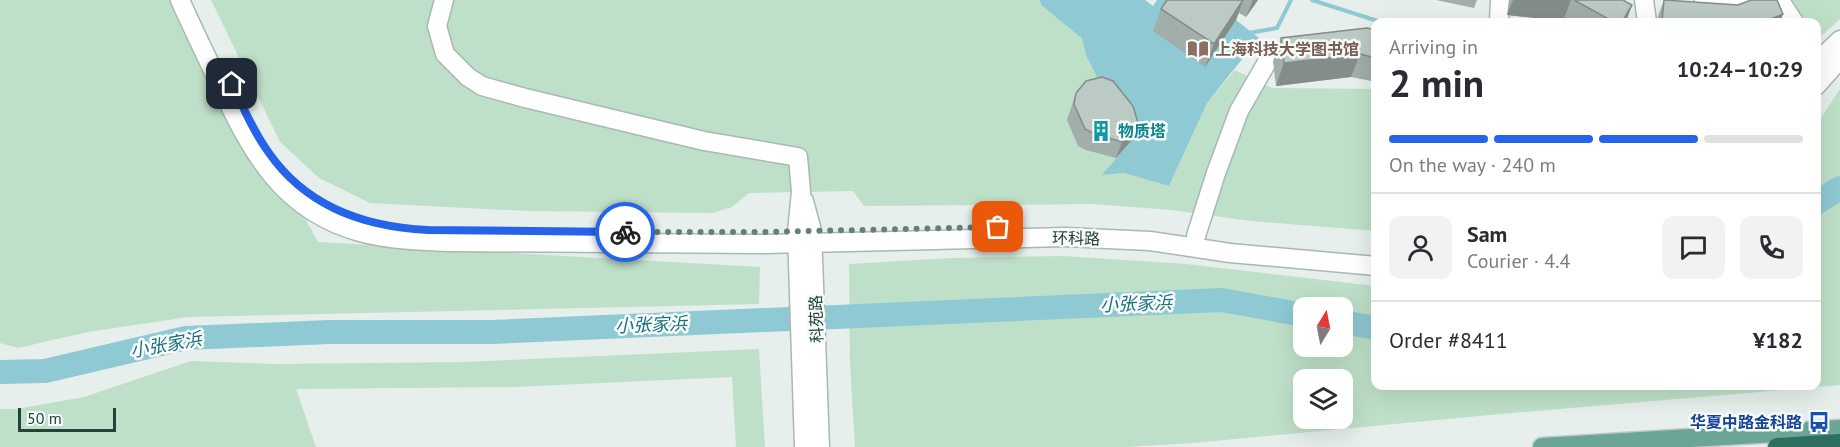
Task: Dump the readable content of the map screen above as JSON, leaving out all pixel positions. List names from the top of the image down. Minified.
{"streets":{"street":["环科路","科苑路"]},"crossings":[["环科路","科苑路"]],"water":["小张家浜"],"places":{"library":["上海科技大学图书馆"],"building":["物质塔"],"bus stop":["华夏中路金科路"]},"scale_bar":"50 m","north":"top","page":{"heading":["2 min","Arriving in","10:24–10:29"],"panel":["Sam","Courier · 4.4","Order #8411","¥182"],"bar":"On the way · 240 m","scale":"50 m"}}
